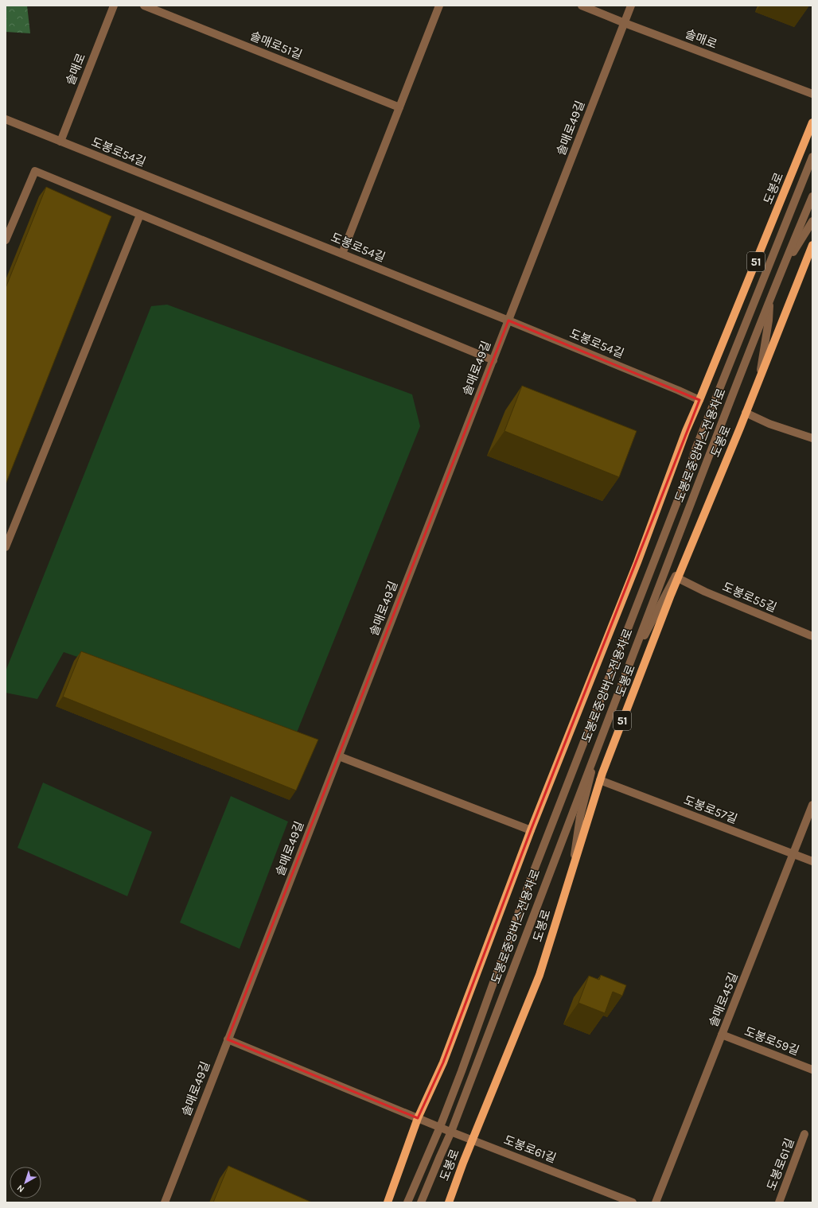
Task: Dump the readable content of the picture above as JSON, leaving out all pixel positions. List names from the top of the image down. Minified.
{"streets":{"main road":["도봉로","51"],"street":["솔매로","솔매로51길","솔매로49길","도봉로54길","도봉로중앙버스전용차로","도봉로55길","도봉로57길","솔매로45길","도봉로59길","도봉로61길"]},"crossings":[["솔매로","솔매로49길"],["솔매로","도봉로54길"],["솔매로49길","도봉로54길"],["도봉로54길","도봉로"],["도봉로","도봉로55길"],["도봉로","도봉로57길"],["도봉로","도봉로61길"],["도봉로중앙버스전용차로","도봉로61길"],["도봉로57길","솔매로45길"],["솔매로45길","도봉로59길"]],"north":"bottom left"}
